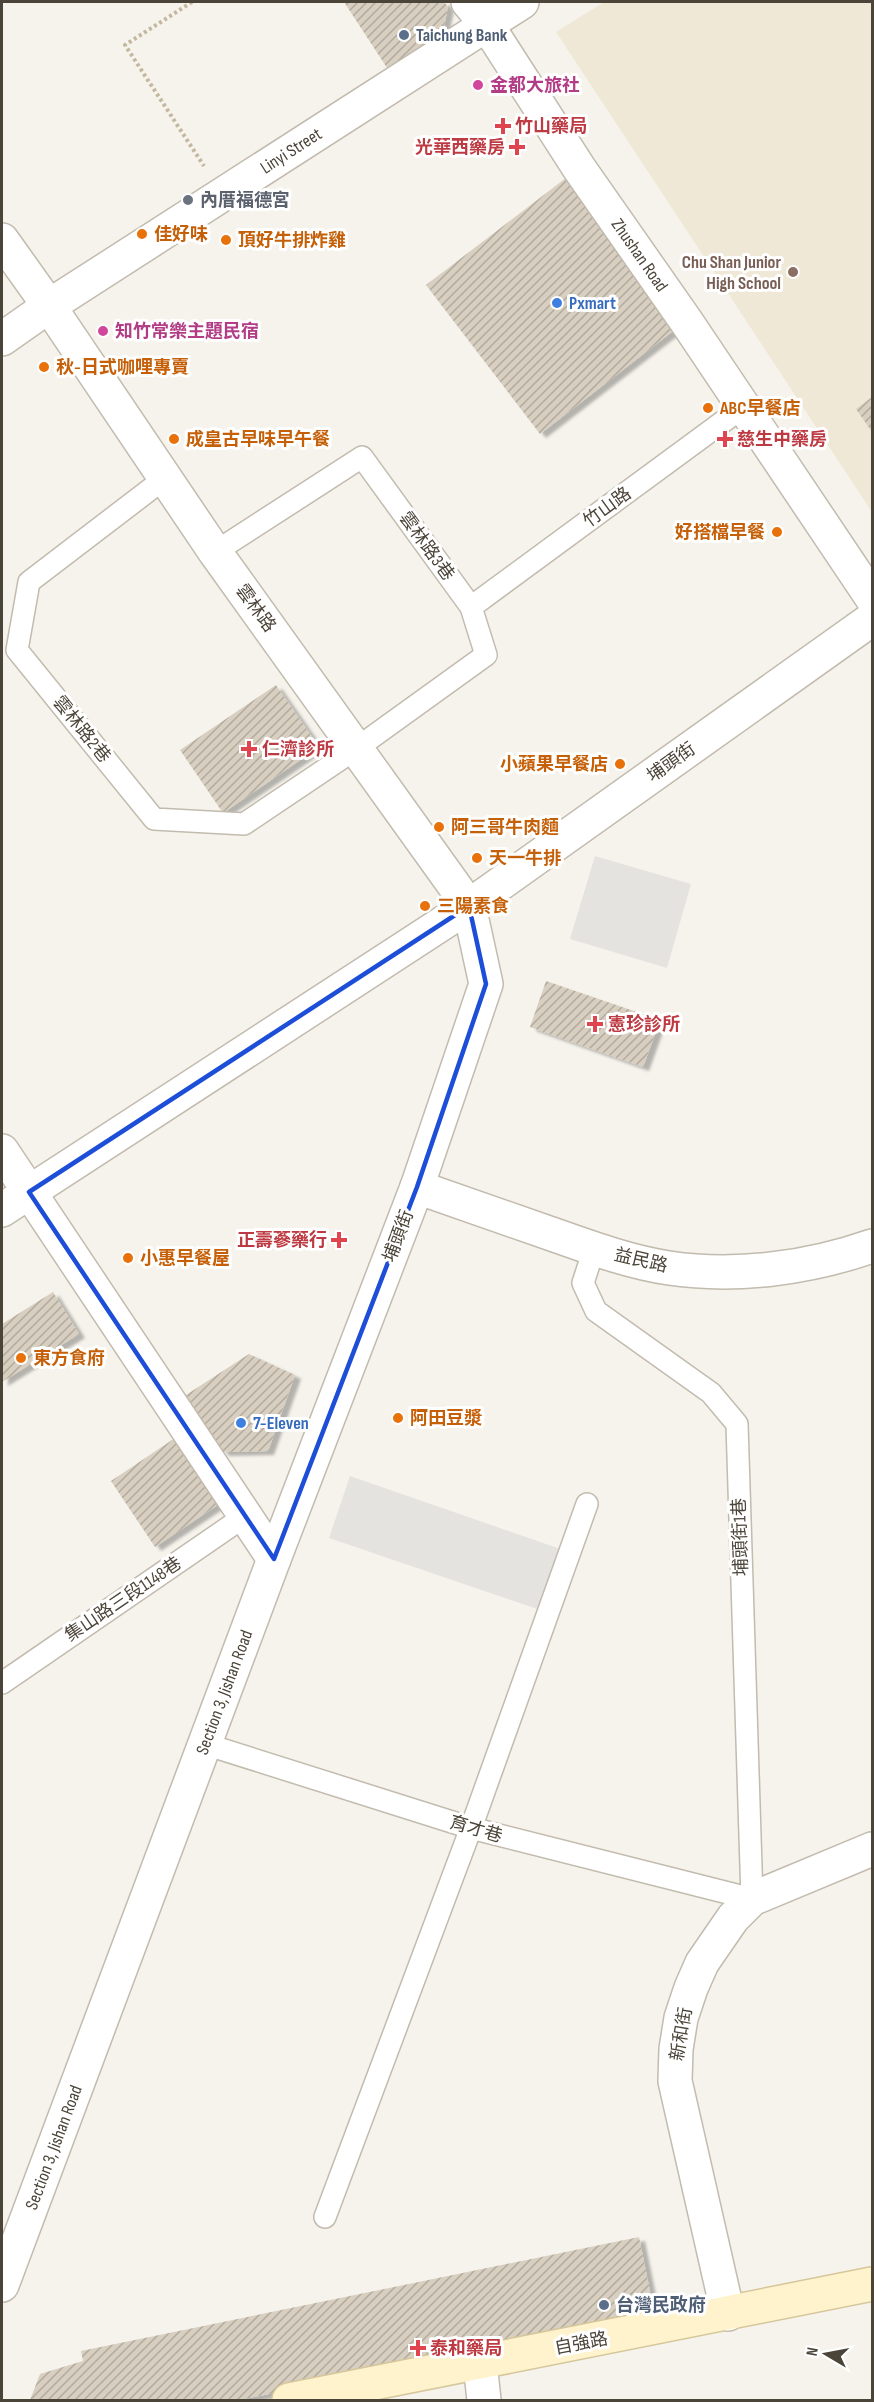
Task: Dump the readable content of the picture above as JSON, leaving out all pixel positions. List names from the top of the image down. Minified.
{"streets":{"main road":["自強路"],"street":["Linyi Street","Zhushan Road","雲林路","埔頭街","益民路","Section 3, Jishan Road","新和街"],"lane":["竹山路","雲林路3巷","雲林路2巷","埔頭街1巷","集山路三段1148巷","育才巷"]},"crossings":[["Linyi Street","Zhushan Road"],["Linyi Street","雲林路"],["Zhushan Road","竹山路"],["竹山路","雲林路3巷"],["雲林路3巷","雲林路"],["雲林路3巷","雲林路2巷"],["雲林路","雲林路2巷"],["雲林路","埔頭街"],["埔頭街","益民路"],["埔頭街","Section 3, Jishan Road"],["益民路","埔頭街1巷"],["埔頭街1巷","育才巷"],["埔頭街1巷","新和街"],["Section 3, Jishan Road","育才巷"],["育才巷","新和街"],["新和街","自強路"]],"places":{"other":["Taichung Bank","金都大旅社","內厝福德宮","佳好味","頂好牛排炸雞","Chu Shan Junior High School","Pxmart","知竹常樂主題民宿","秋-日式咖哩專賣","ABC早餐店","成皇古早味早午餐","好搭檔早餐","小蘋果早餐店","阿三哥牛肉麵","天一牛排","三陽素食","小惠早餐屋","東方食府","阿田豆漿","7-Eleven","台灣民政府"],"health":["竹山藥局","光華西藥房","慈生中藥房","仁濟診所","憲珍診所","正壽蔘藥行","泰和藥局"]},"north":"left"}
